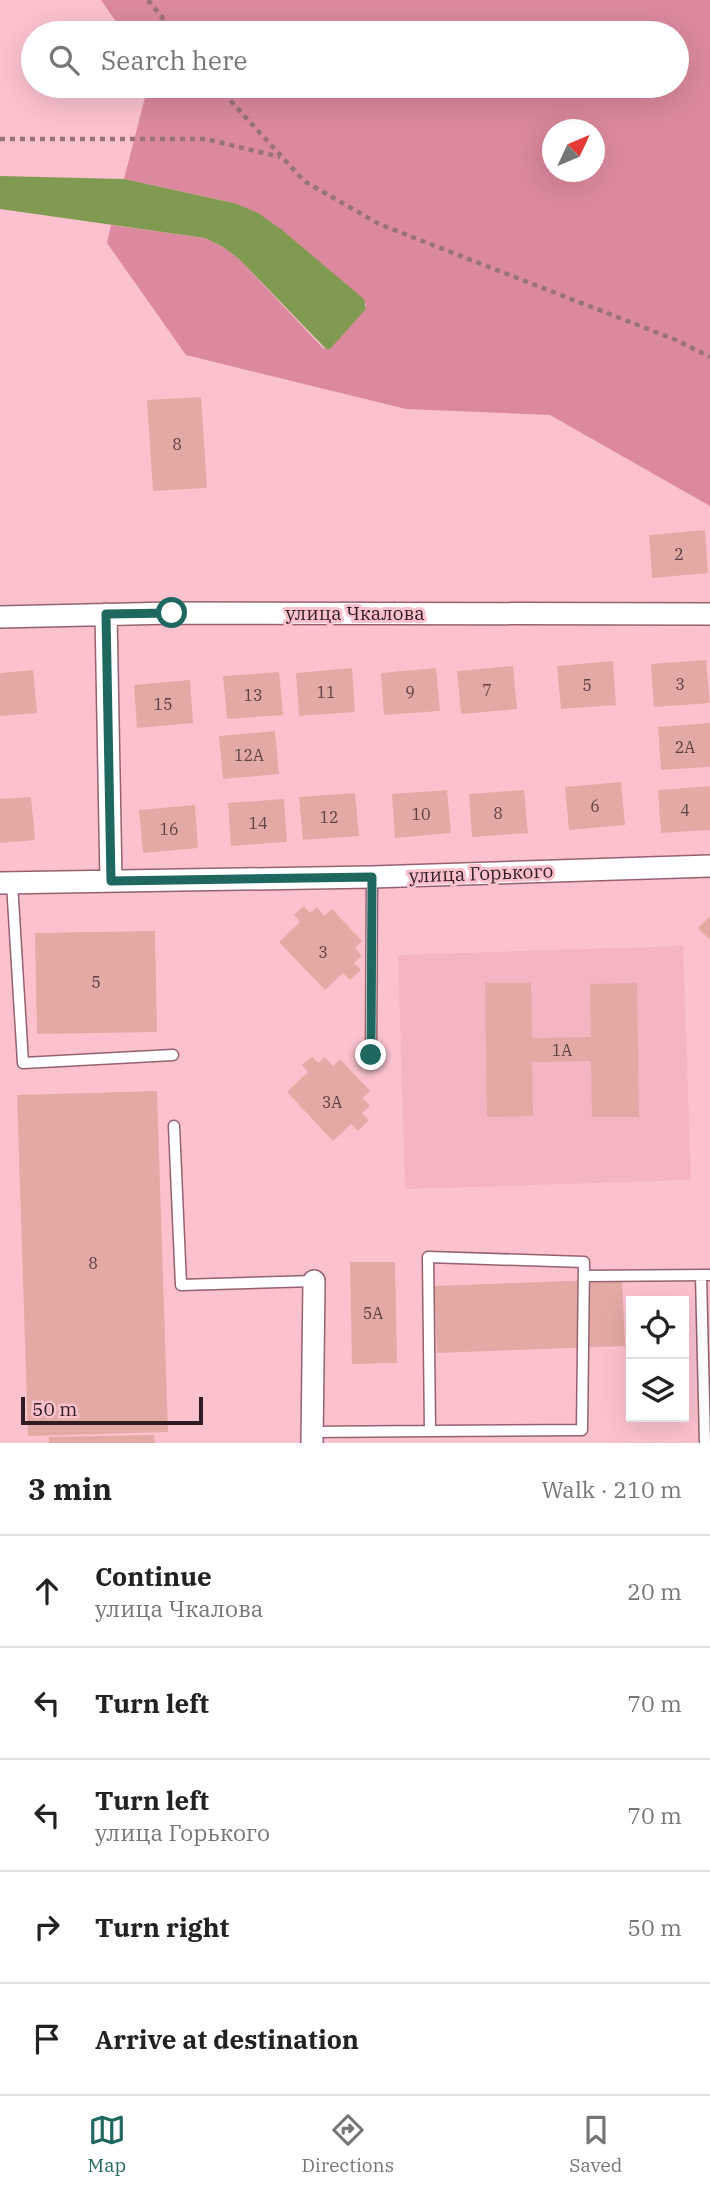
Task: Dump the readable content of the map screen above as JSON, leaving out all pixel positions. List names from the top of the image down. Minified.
{"streets":{"street":["улица Чкалова","улица Горького"]},"house_numbers":["8","2","3","5","7","11","9","13","15","2А","12А","6","4","8","10","12","14","16","3","5","1А","3А","8","5А"],"scale_bar":"50 m","north":"top right","page":{"search":"Search here","scale":"50 m","heading":["3 min","Walk · 210 m"],"list":[["Continue","улица Чкалова","20 m"],["Turn left","70 m"],["Turn left","улица Горького","70 m"],["Turn right","50 m"],"Arrive at destination"],"nav":["Map","Directions","Saved"]}}
